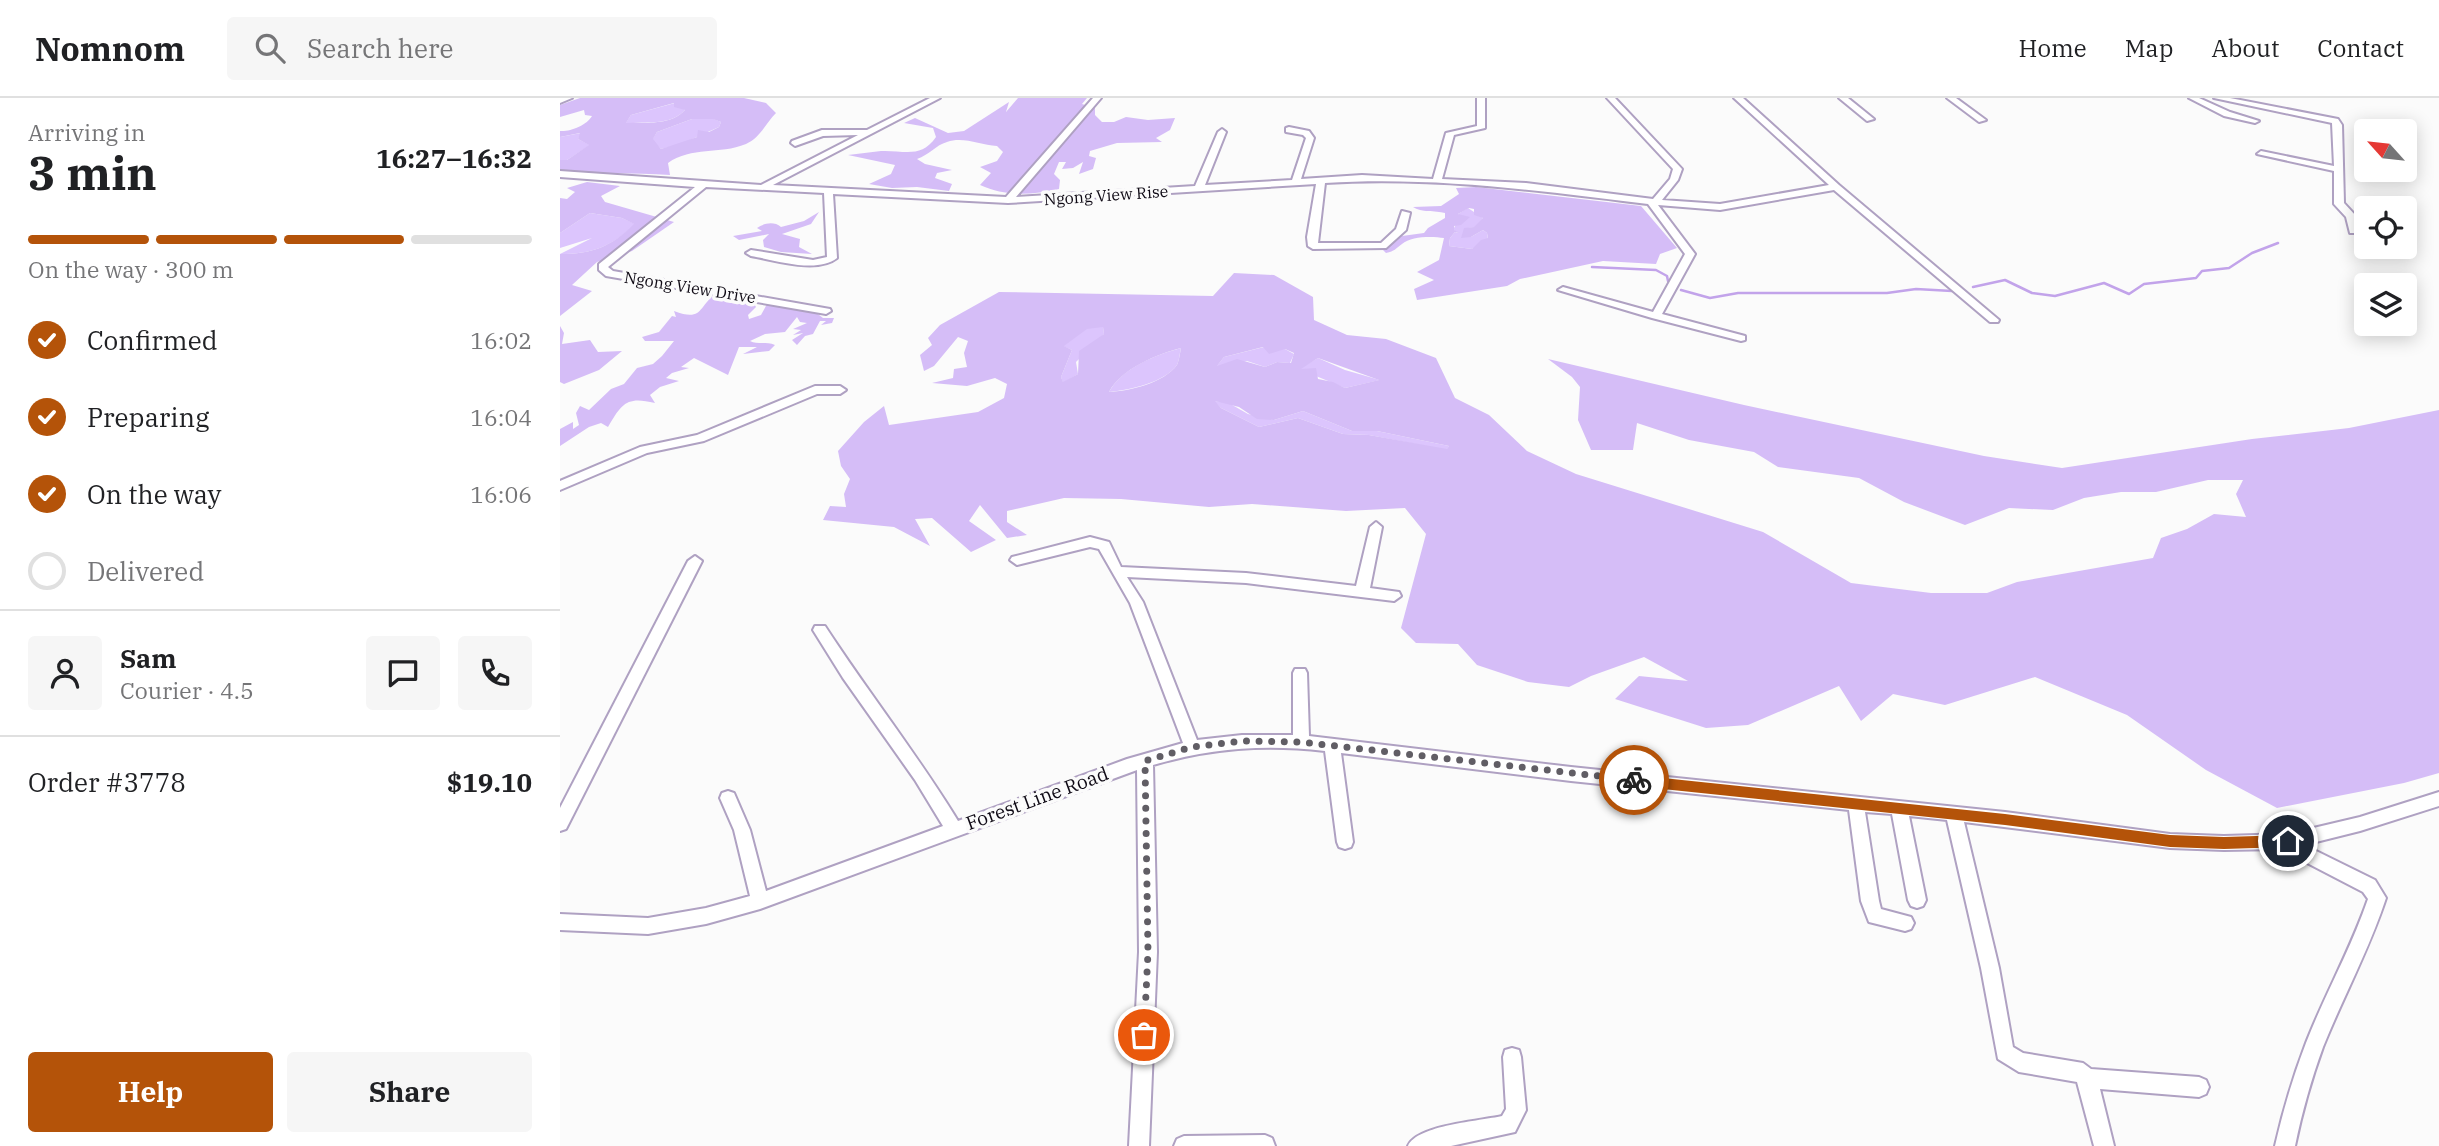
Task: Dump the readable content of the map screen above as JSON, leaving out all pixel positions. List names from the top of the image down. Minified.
{"streets":{"street":["Ngong View Rise","Ngong View Drive","Forest Line Road"]},"crossings":[["Ngong View Rise","Ngong View Drive"]],"north":"top left","page":{"header":"Nomnom","search":"Search here","nav":["Home","Map","About","Contact"],"heading":["3 min","Arriving in","16:27–16:32"],"panel":["Sam","Courier · 4.5","Order #3778","$19.10"],"bar":"On the way · 300 m","list":[["Confirmed","16:02"],["Preparing","16:04"],["On the way","16:06"],"Delivered"],"buttons":["Help","Share"]}}
